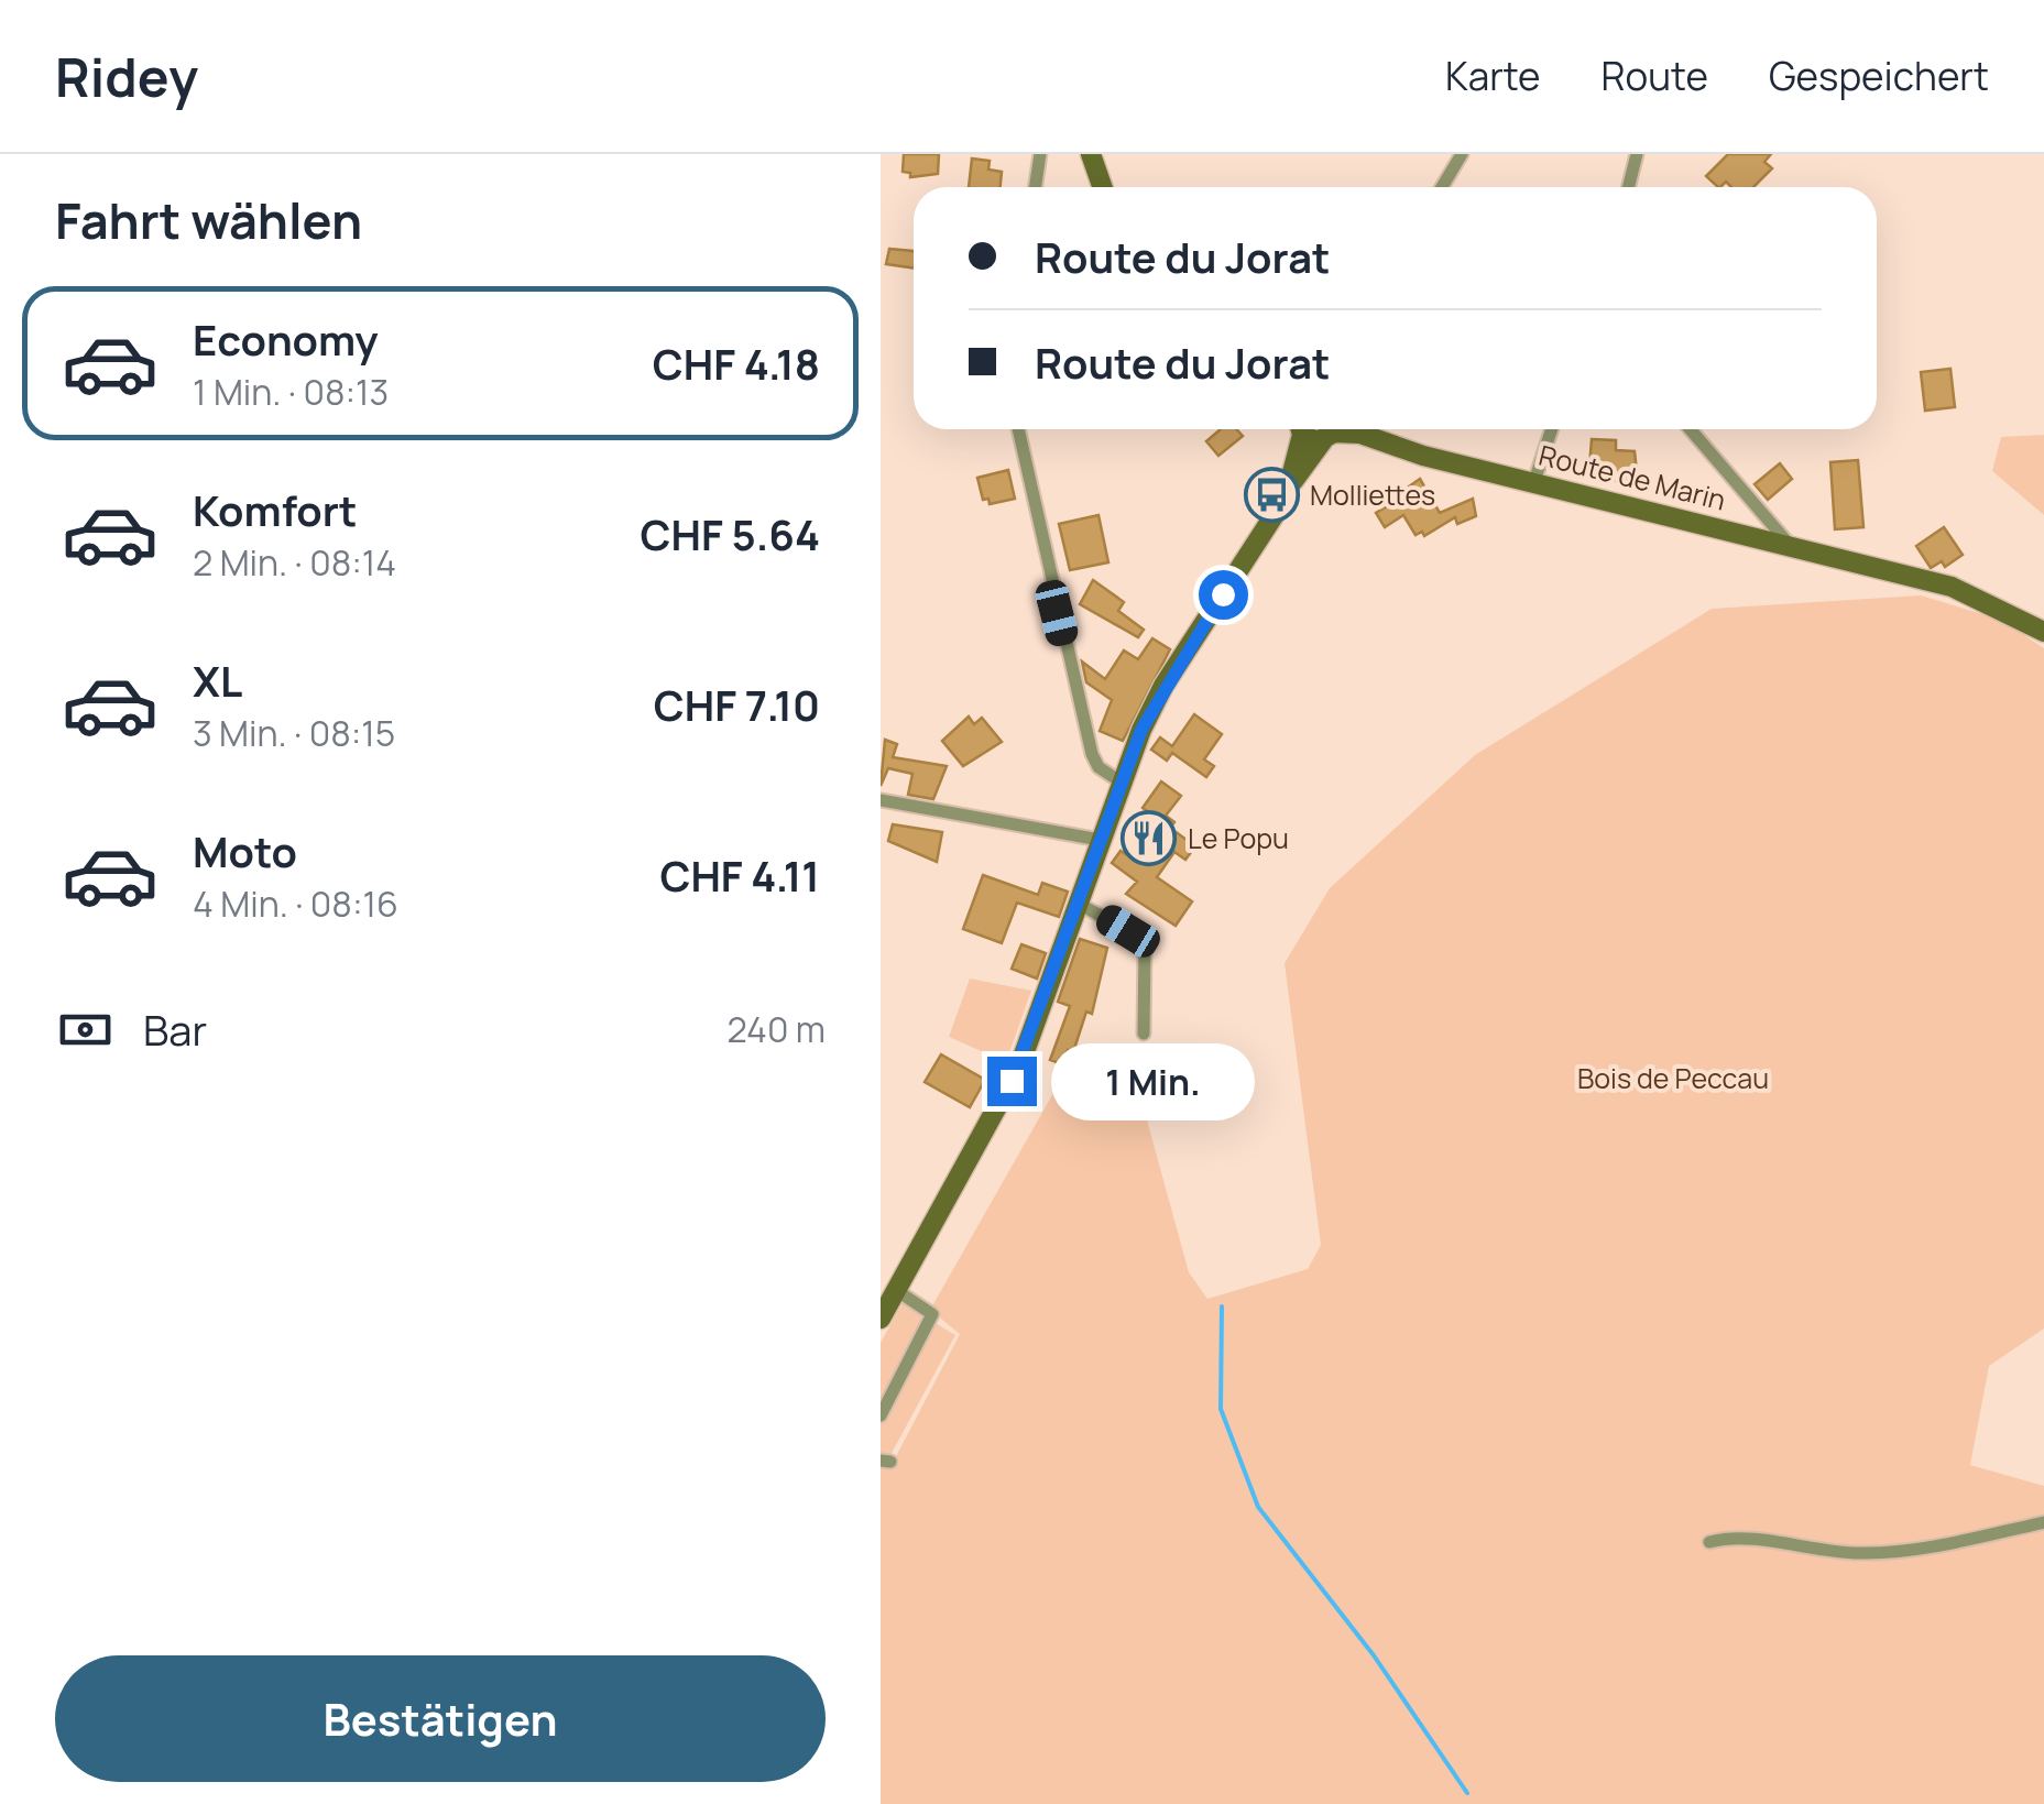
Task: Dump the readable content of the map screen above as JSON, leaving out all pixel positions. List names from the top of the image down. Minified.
{"streets":{"street":["Route de Marin"]},"parks":["Bois de Peccau"],"places":{"bus stop":["Molliettes"],"restaurant":["Le Popu"]},"page":{"header":"Ridey","nav":["Karte","Route","Gespeichert"],"heading":"Fahrt wählen","banner":["Route du Jorat","Route du Jorat"],"list":[{"name":"Economy","note":"1 Min. · 08:13","value":"CHF 4.18"},{"name":"Komfort","note":"2 Min. · 08:14","value":"CHF 5.64"},{"name":"XL","note":"3 Min. · 08:15","value":"CHF 7.10"},{"name":"Moto","note":"4 Min. · 08:16","value":"CHF 4.11"}],"pay":["Bar","240 m"],"bubble":"1 Min.","buttons":"Bestätigen"}}
